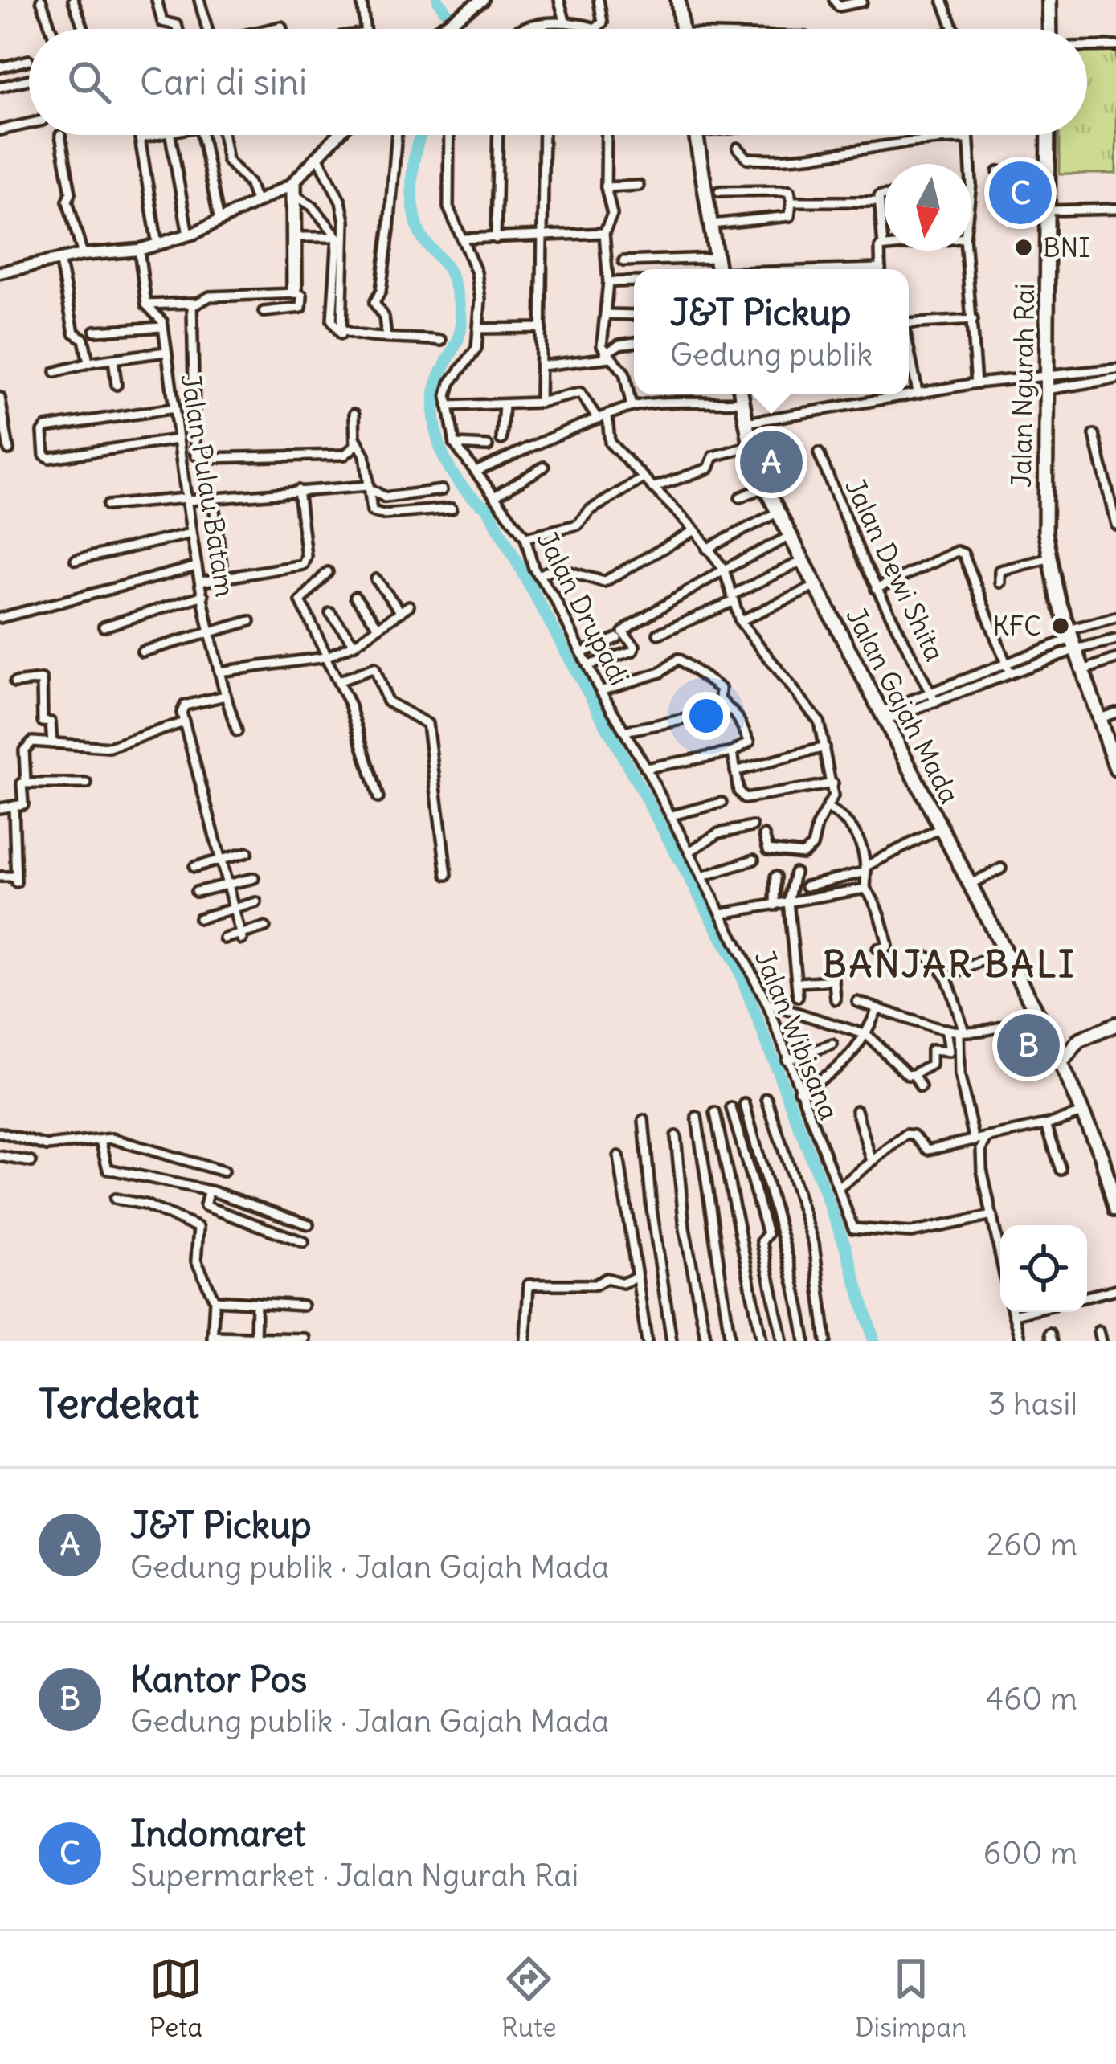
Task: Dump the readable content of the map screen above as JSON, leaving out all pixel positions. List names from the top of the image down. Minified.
{"streets":{"highway":["Jalan Ngurah Rai","Jalan Gajah Mada"],"street":["Jalan Pulau Batam","Jalan Dewi Shita","Jalan Drupadi","Jalan Wibisana"]},"crossings":[["Jalan Drupadi","Jalan Wibisana"]],"districts":["BANJAR BALI"],"places":["BNI","KFC"],"north":"bottom","page":{"search":"Cari di sini","pins":["C","A","B"],"popup":["J&T Pickup","Gedung publik"],"heading":["Terdekat","3 hasil"],"list":[{"mark":"A","name":"J&T Pickup","note":"Gedung publik · Jalan Gajah Mada","value":"260 m"},{"mark":"B","name":"Kantor Pos","note":"Gedung publik · Jalan Gajah Mada","value":"460 m"},{"mark":"C","name":"Indomaret","note":"Supermarket · Jalan Ngurah Rai","value":"600 m"}],"nav":["Peta","Rute","Disimpan"]}}
